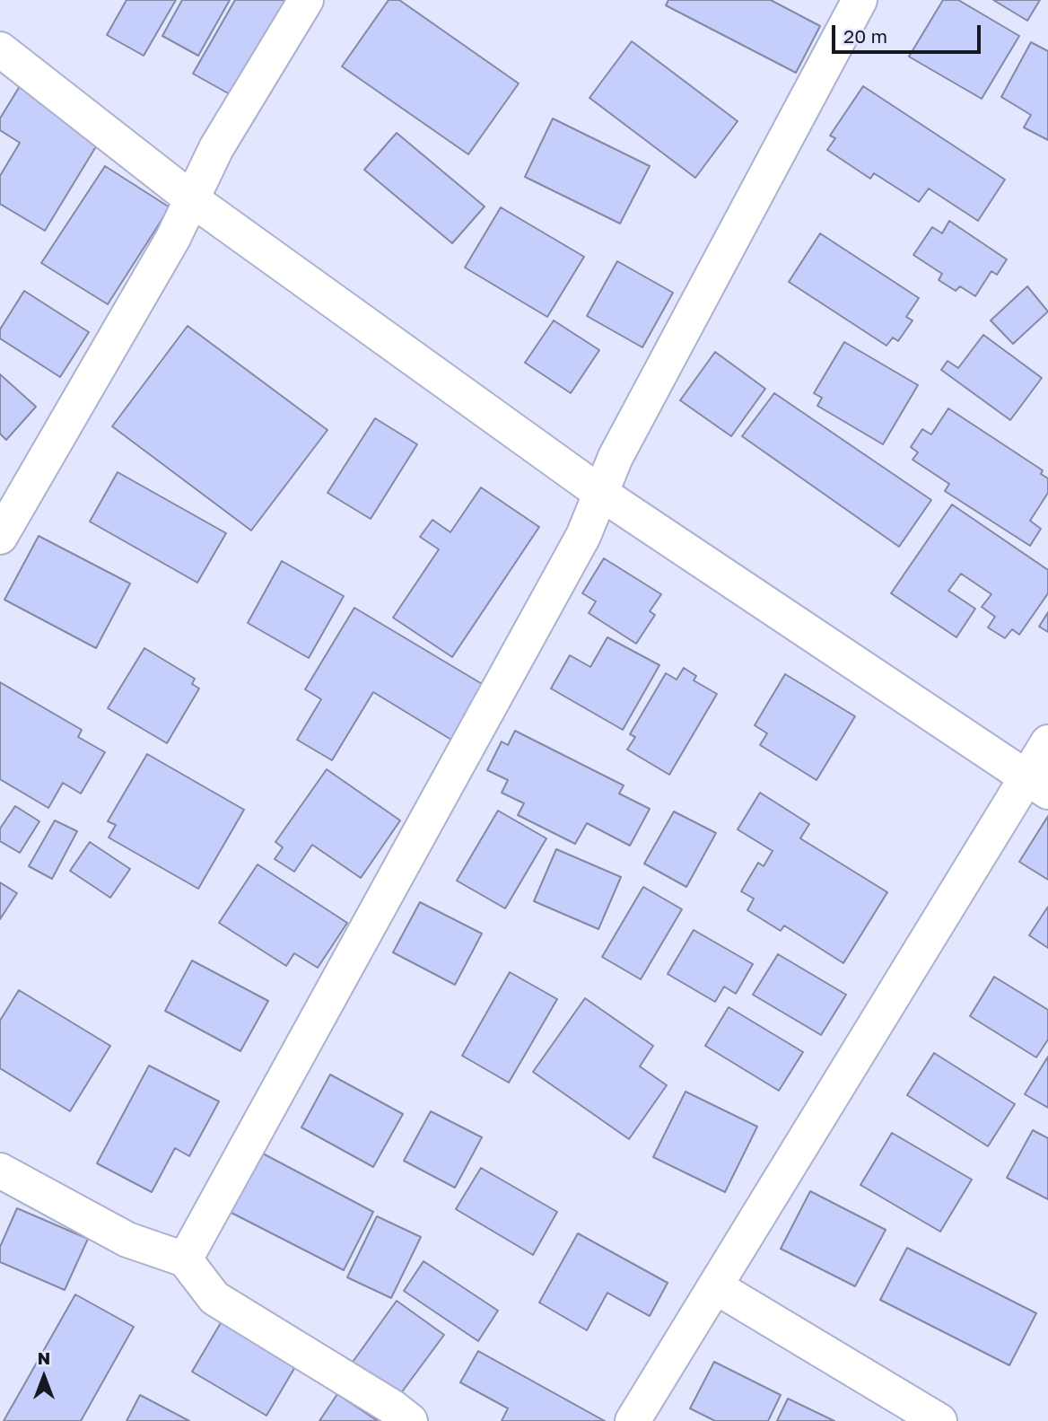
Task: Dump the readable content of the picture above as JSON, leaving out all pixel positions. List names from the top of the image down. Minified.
{"scale_bar":"20 m","north":"top"}
